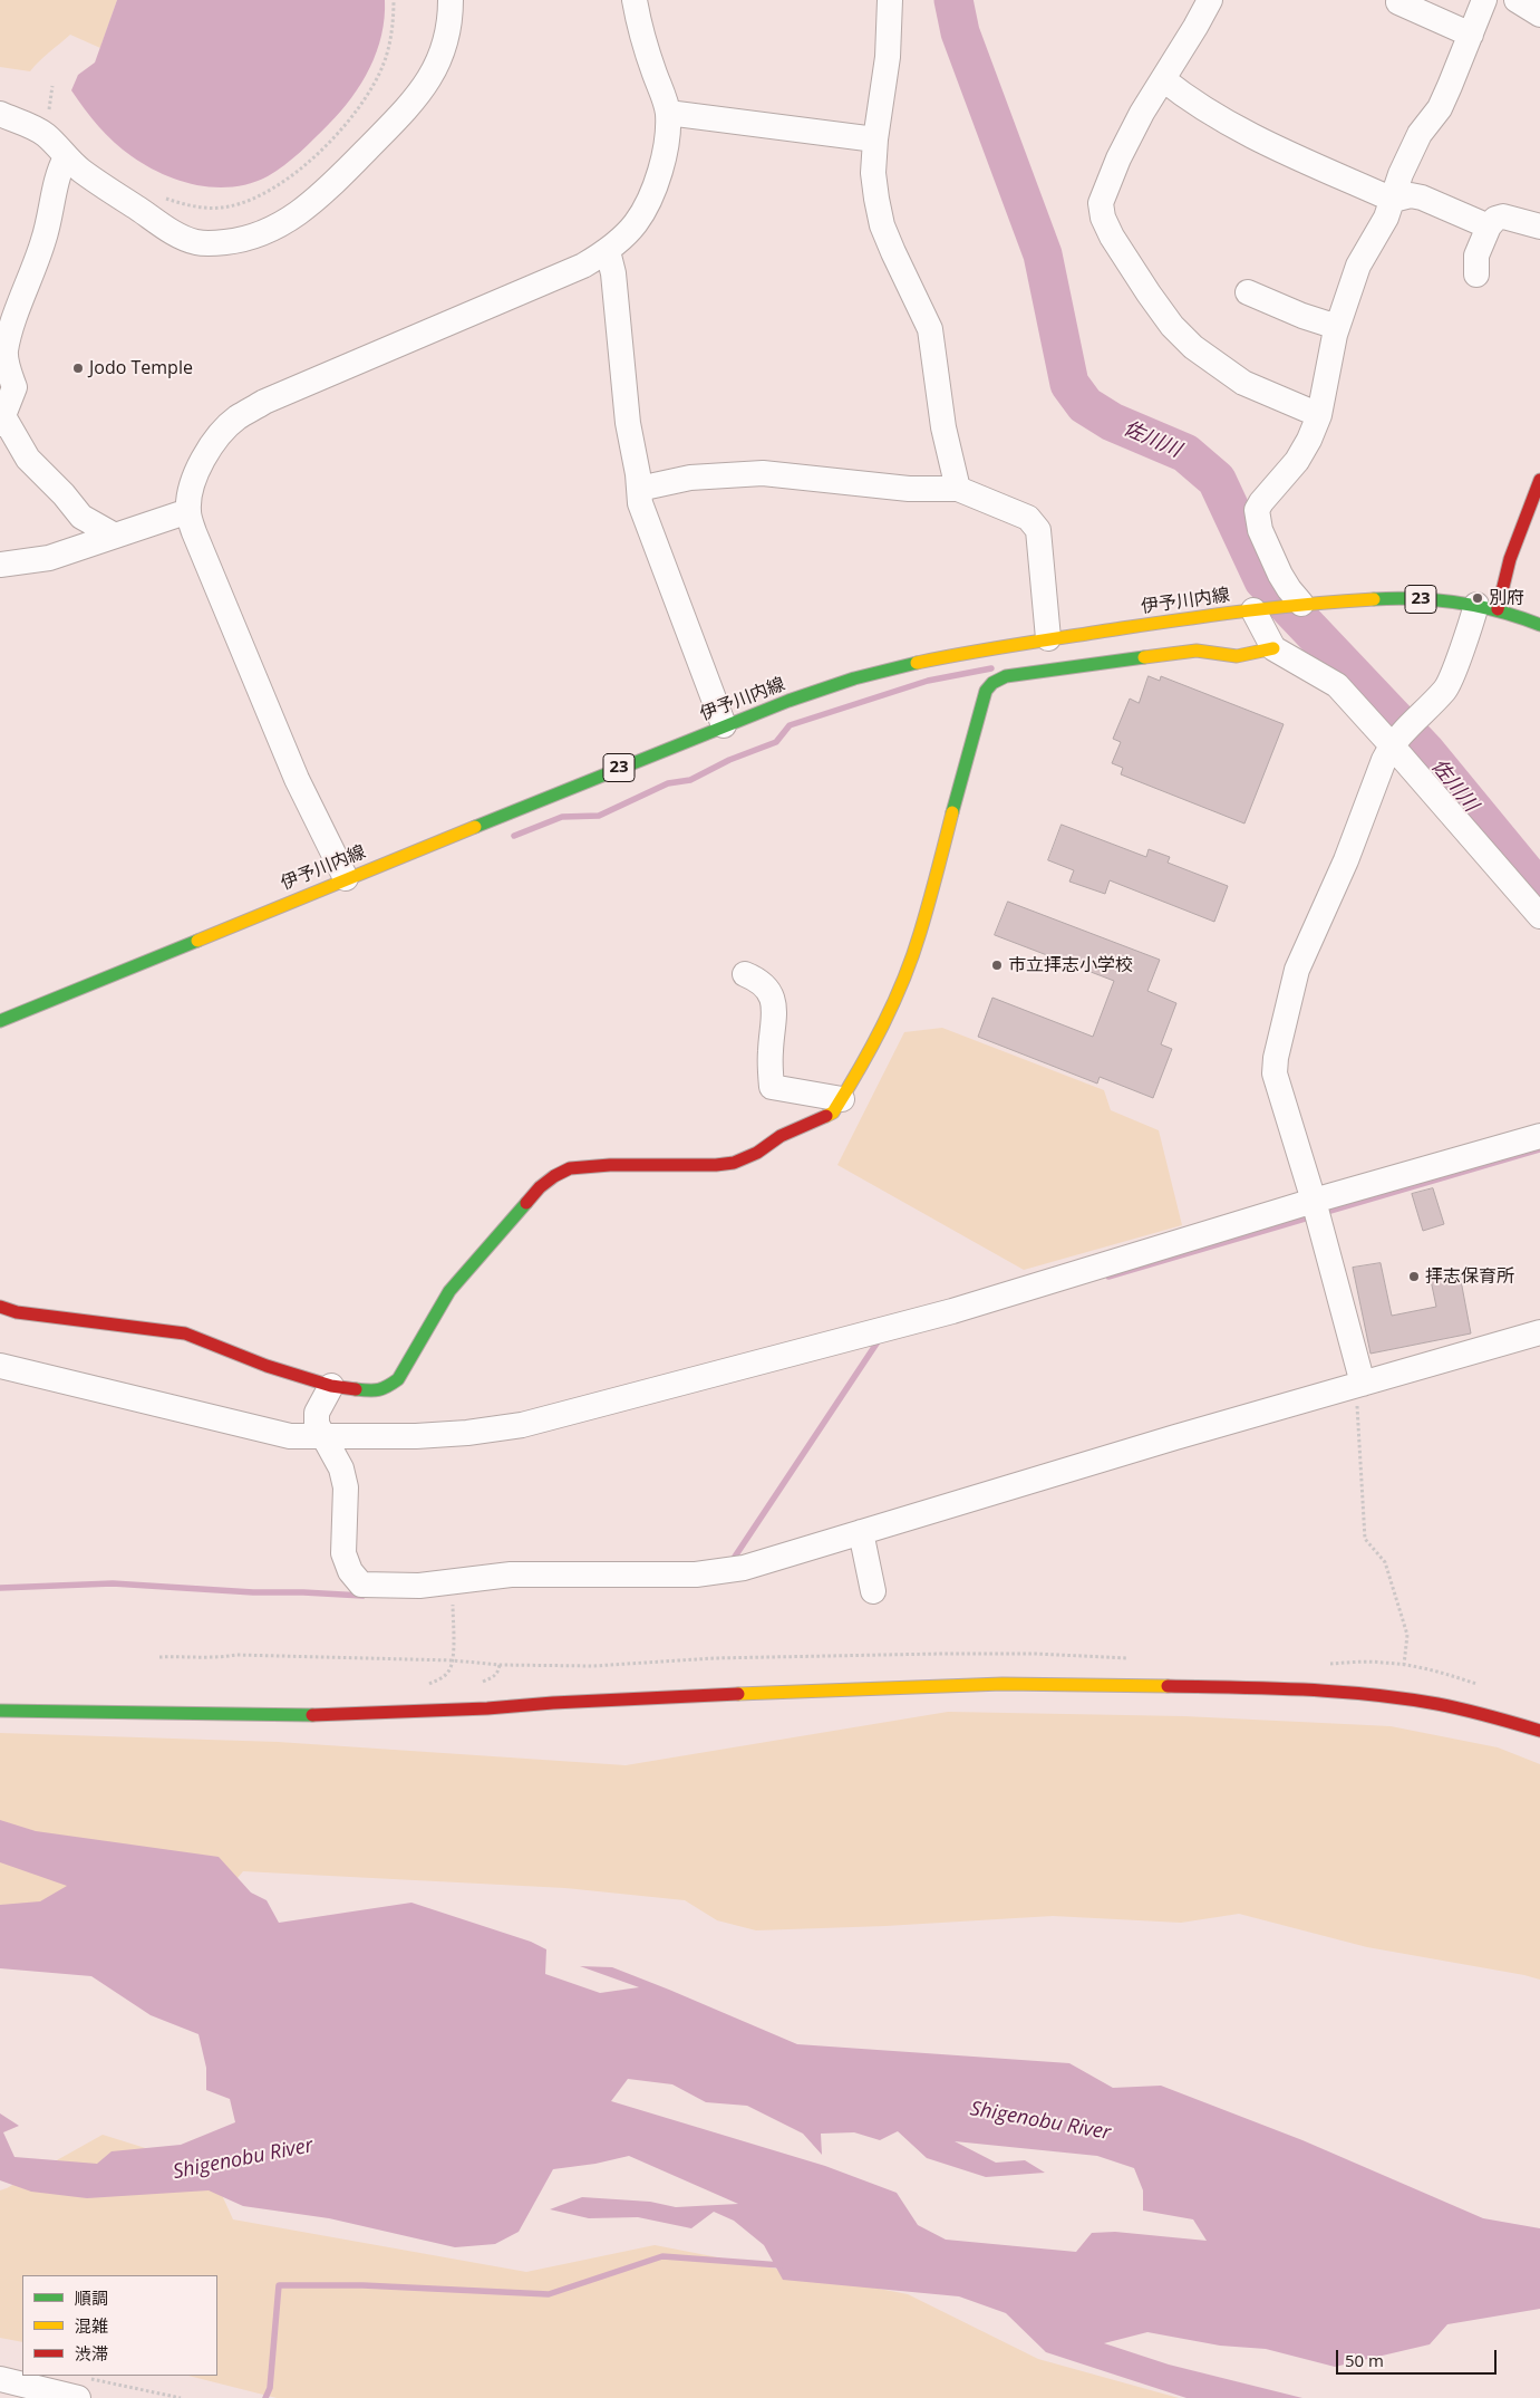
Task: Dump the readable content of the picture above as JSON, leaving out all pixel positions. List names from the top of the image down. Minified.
{"streets":{"street":["23","伊予川内線"]},"water":["佐川川","Shigenobu River"],"places":["Jodo Temple","別府","市立拝志小学校","拝志保育所"],"legend":["順調","混雑","渋滞"],"scale_bar":"50 m"}
